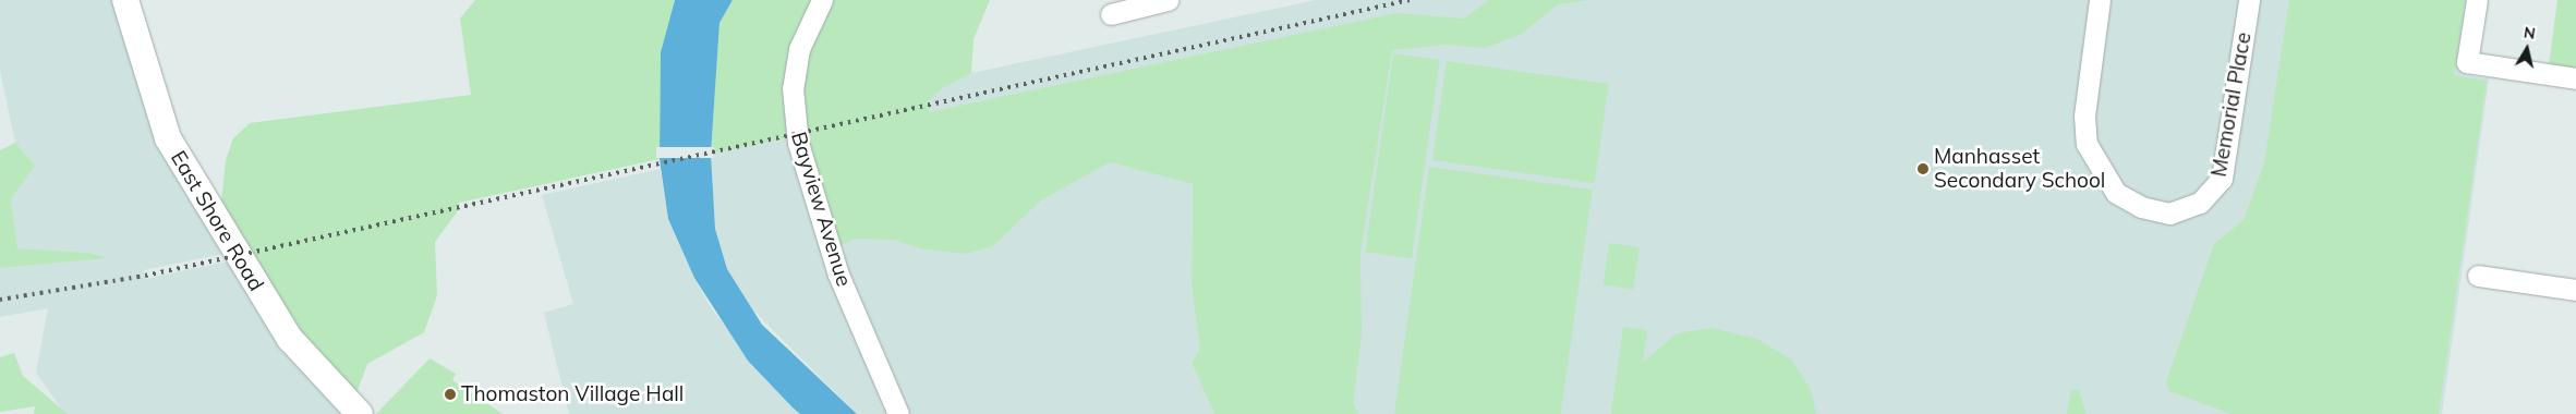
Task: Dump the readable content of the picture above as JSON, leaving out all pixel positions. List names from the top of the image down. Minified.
{"streets":{"main road":["East Shore Road"],"street":["Memorial Place","Bayview Avenue"]},"places":["Manhasset Secondary School","Thomaston Village Hall"],"north":"top"}
